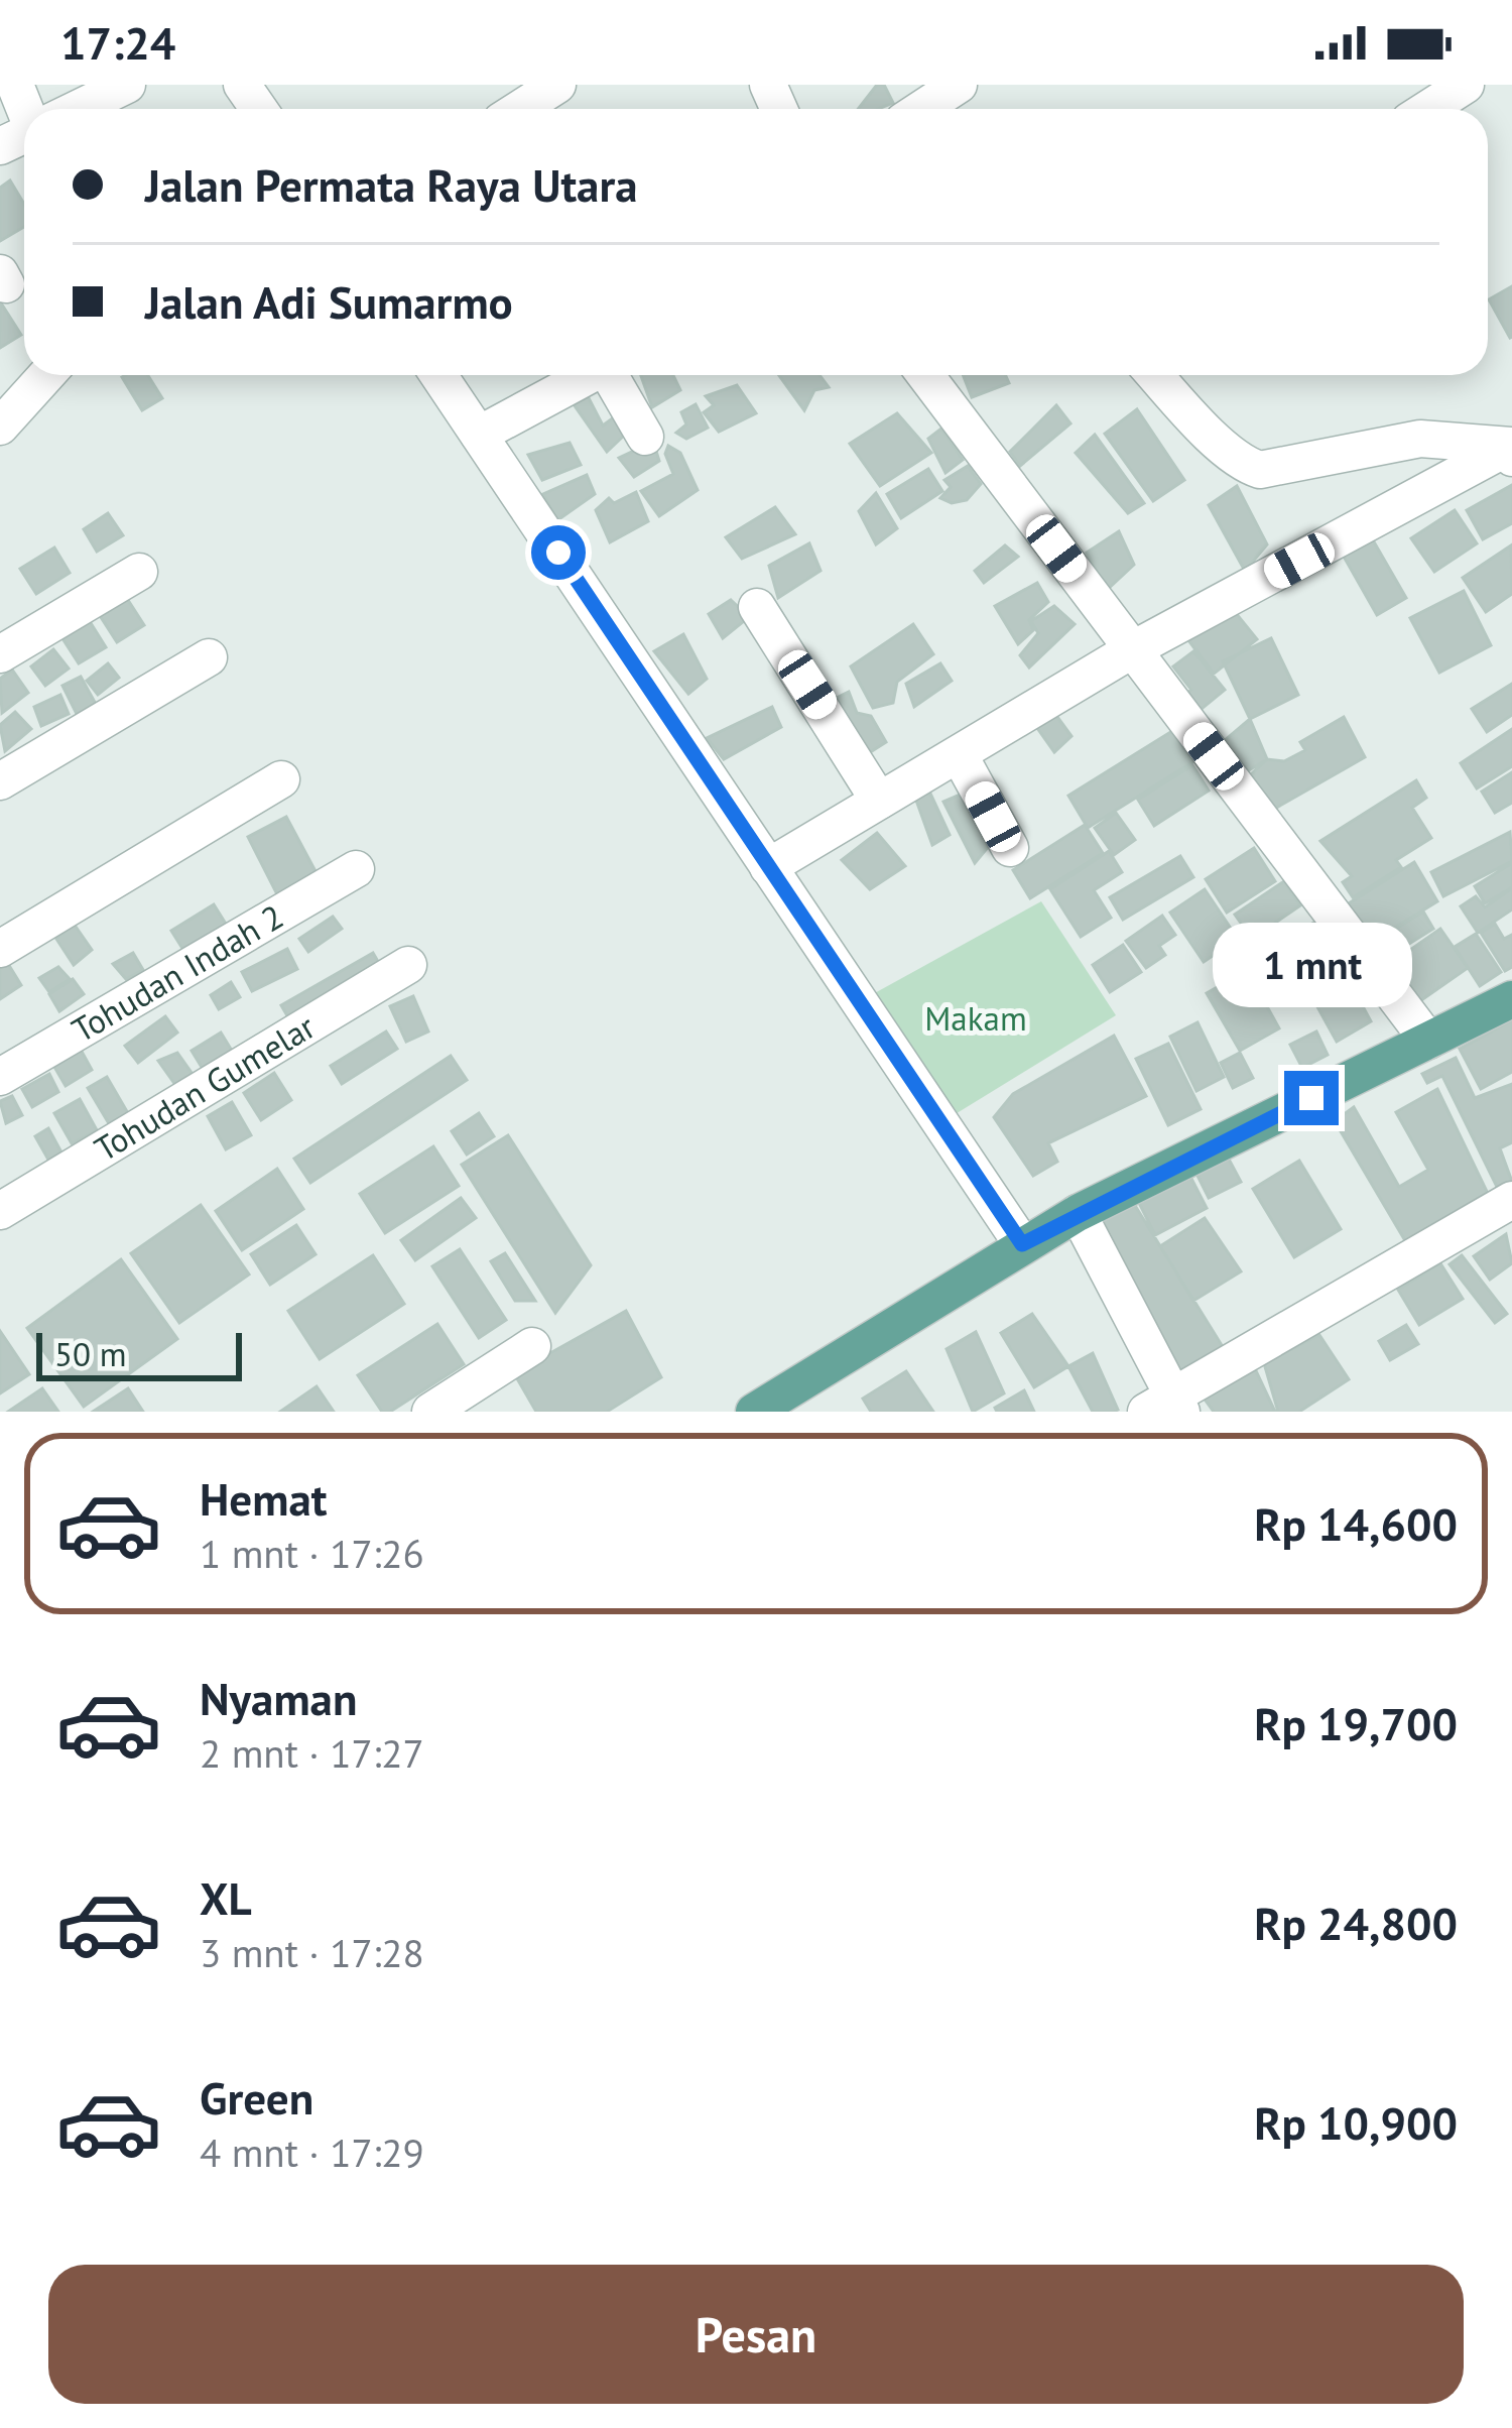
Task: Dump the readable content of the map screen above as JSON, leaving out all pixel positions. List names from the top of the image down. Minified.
{"streets":{"street":["Tohudan Indah 2","Tohudan Gumelar"]},"parks":["Makam"],"scale_bar":"50 m","page":{"status":"17:24","banner":["Jalan Permata Raya Utara","Jalan Adi Sumarmo"],"bubble":"1 mnt","scale":"50 m","list":[{"name":"Hemat","note":"1 mnt · 17:26","value":"Rp 14,600"},{"name":"Nyaman","note":"2 mnt · 17:27","value":"Rp 19,700"},{"name":"XL","note":"3 mnt · 17:28","value":"Rp 24,800"},{"name":"Green","note":"4 mnt · 17:29","value":"Rp 10,900"}],"buttons":"Pesan"}}
